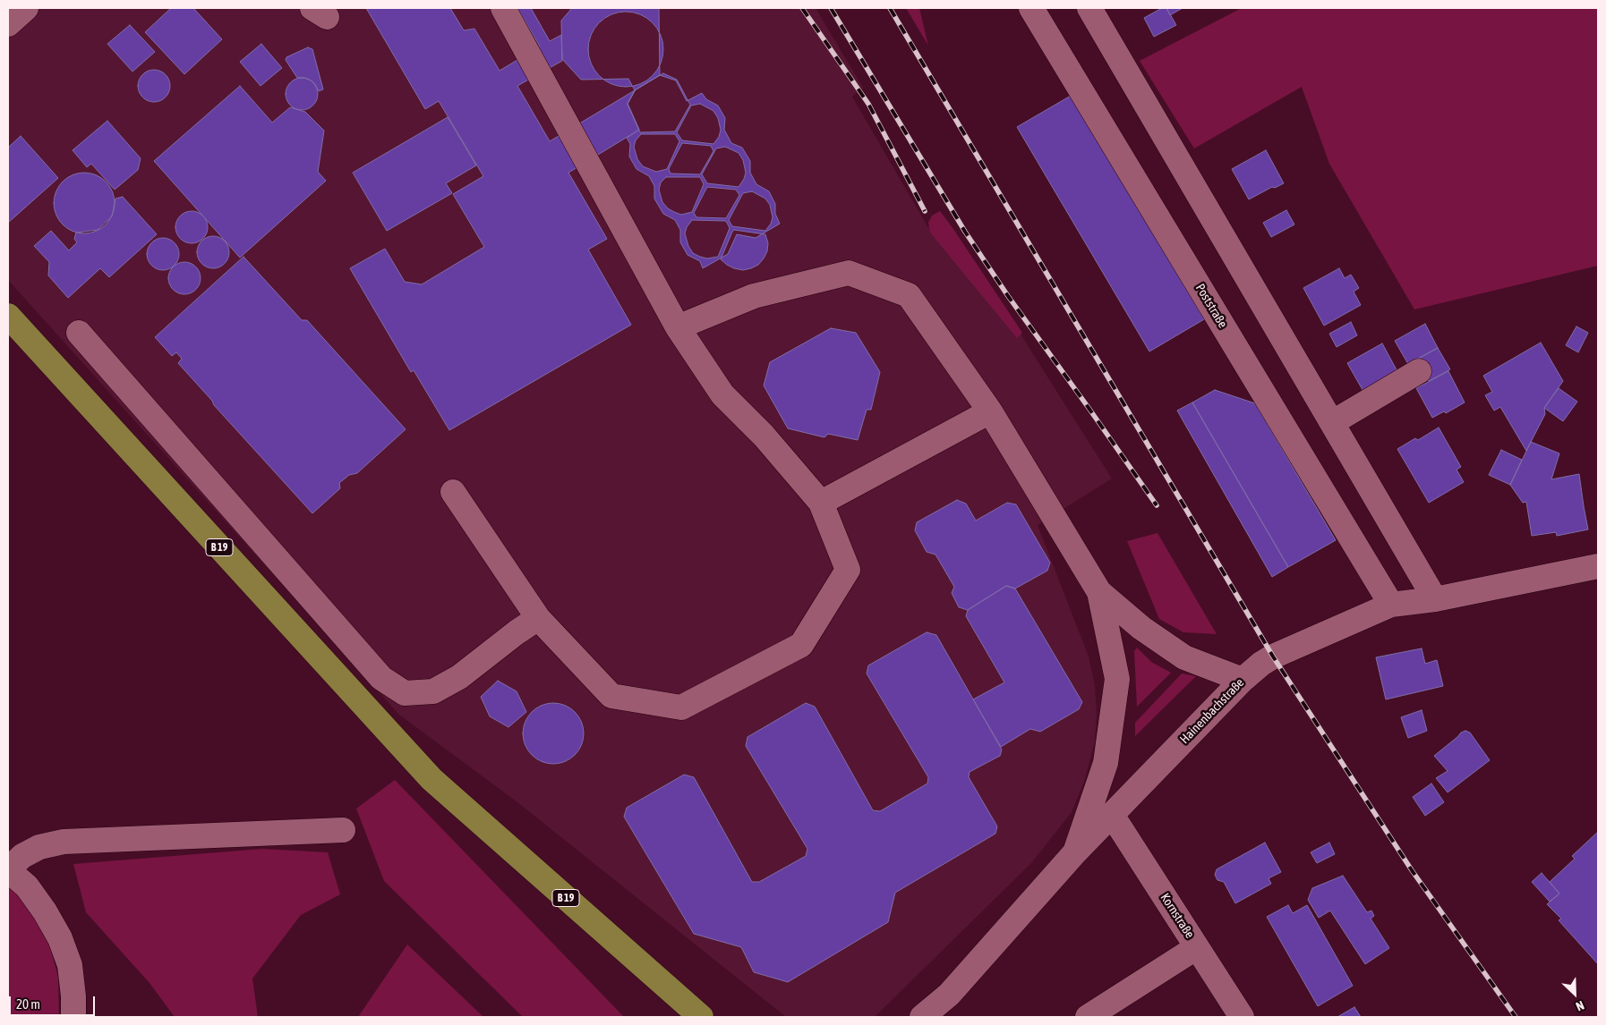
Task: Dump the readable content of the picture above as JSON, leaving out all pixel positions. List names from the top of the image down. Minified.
{"streets":{"main road":["B 19"],"street":["Poststraße","Hainenbachstraße","Kornstraße"]},"crossings":[["Poststraße","Hainenbachstraße"],["Hainenbachstraße","Kornstraße"]],"scale_bar":"20 m","north":"bottom right"}
